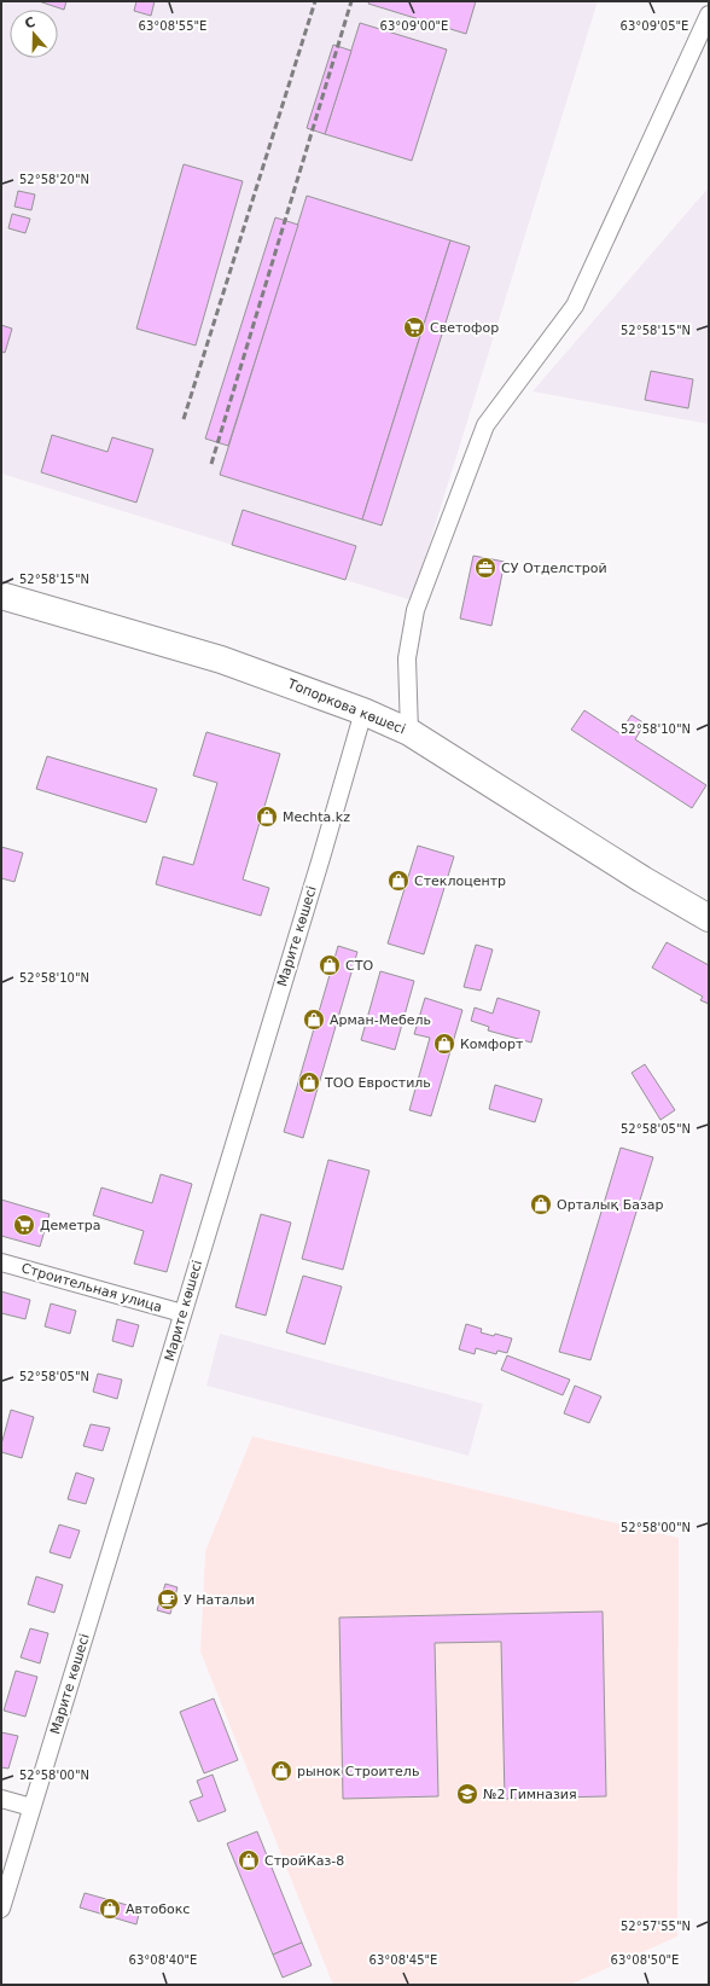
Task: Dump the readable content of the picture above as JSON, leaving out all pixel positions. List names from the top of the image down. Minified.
{"streets":{"highway":["Топоркова көшесі"],"street":["Марите көшесі","Строительная улица"]},"crossings":[["Топоркова көшесі","Марите көшесі"],["Марите көшесі","Строительная улица"]],"places":{"supermarket":["Светофор","Деметра"],"office":["СУ Отделстрой"],"shop":["Mechta.kz","Стеклоцентр","СТО","Арман-Мебель","Комфорт","ТОО Евростиль","Орталық Базар","рынок Строитель","СтройКаз-8","Автобокс"],"cafe":["У Натальи"],"school or university":["№2 Гимназия"]},"north":"top","coordinates":["63°08'55\"E","63°09'00\"E","63°09'05\"E","52°58'20\"N","52°58'15\"N","52°58'10\"N","52°58'05\"N","52°58'00\"N","52°57'55\"N","63°08'40\"E","63°08'45\"E","63°08'50\"E"]}
